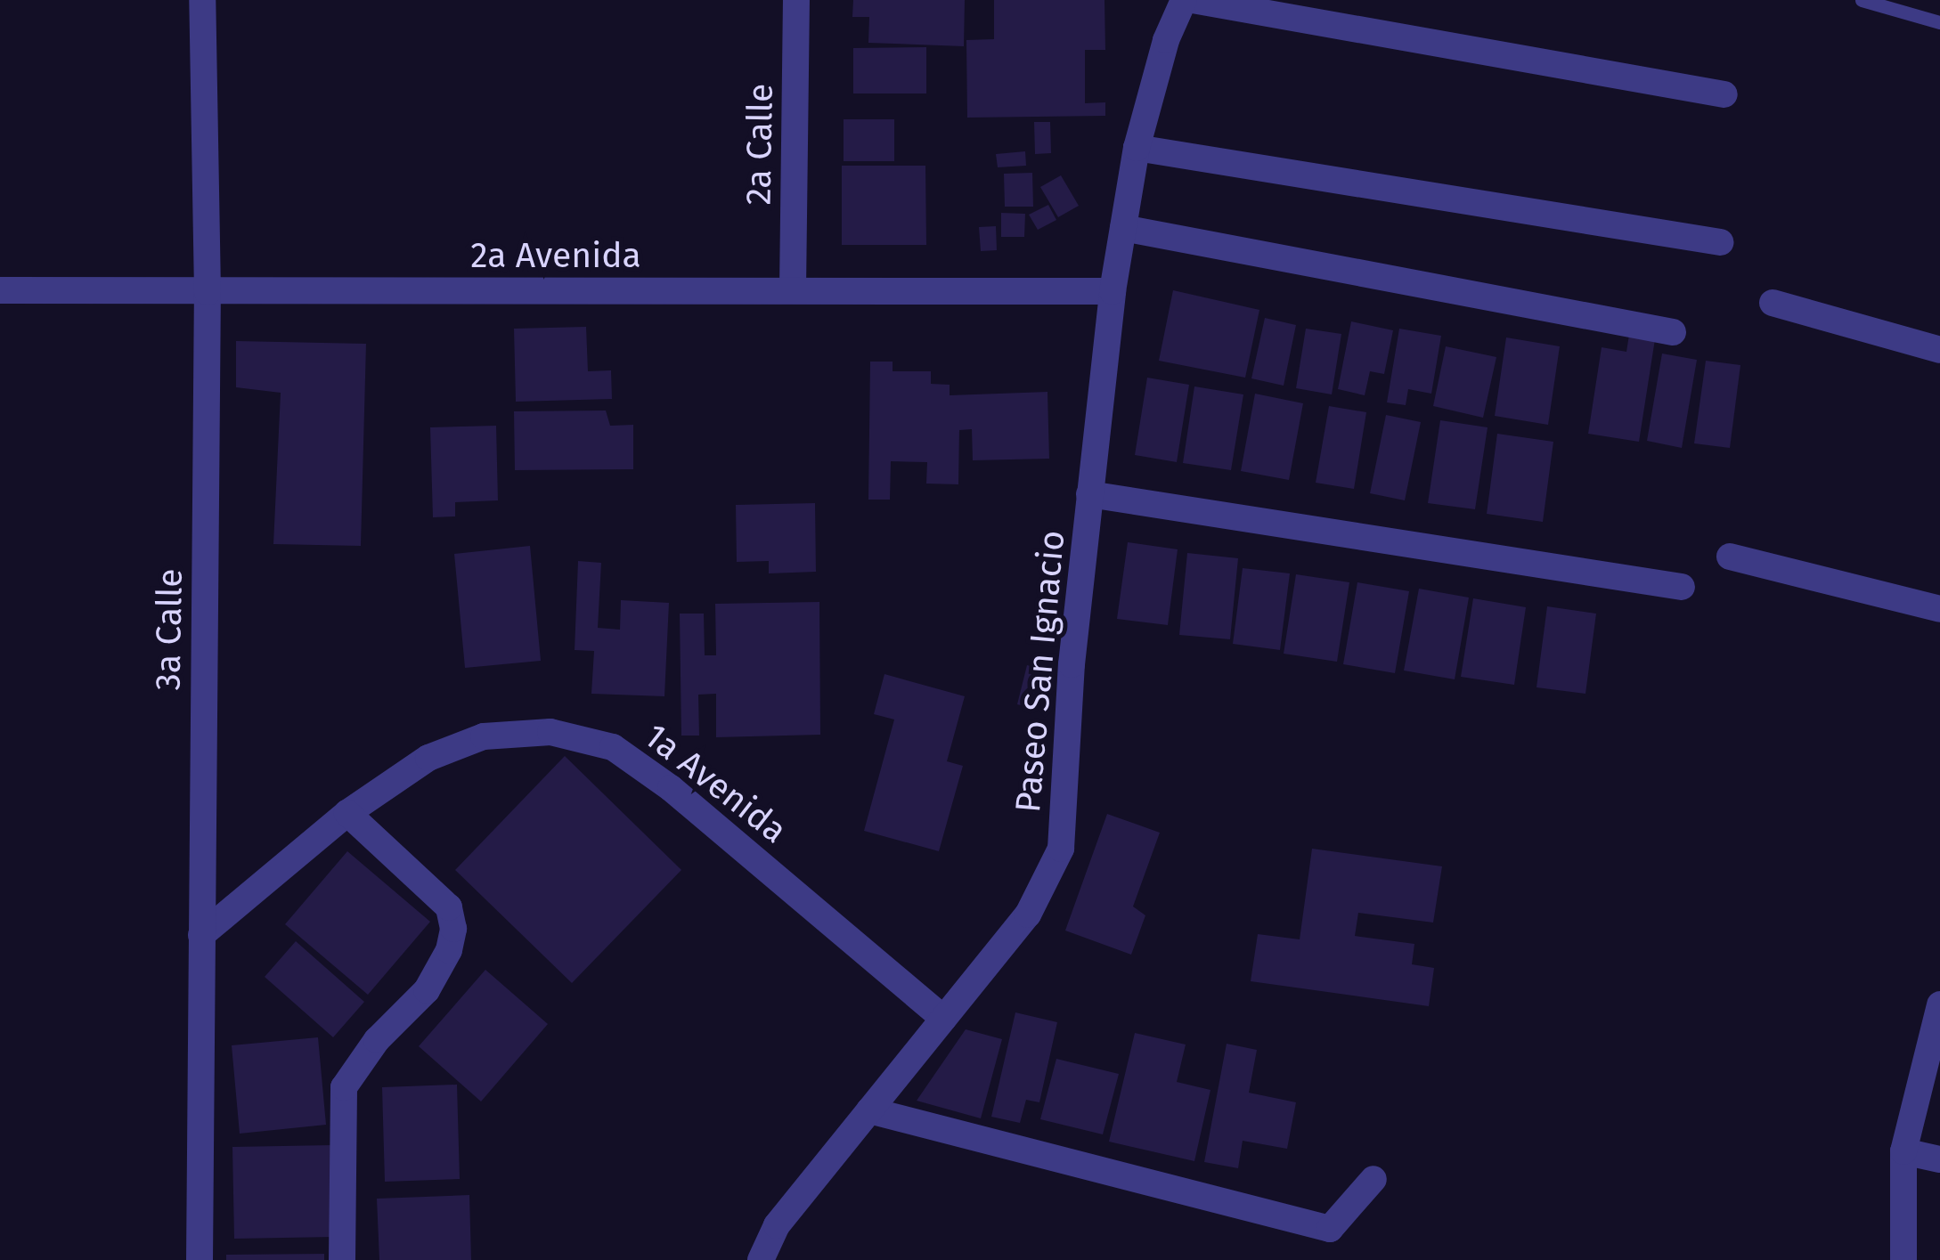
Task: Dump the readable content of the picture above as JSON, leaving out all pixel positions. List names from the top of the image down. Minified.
{"streets":{"street":["2a Calle","2a Avenida","3a Calle","Paseo San Ignacio","1a Avenida"]},"crossings":[["2a Calle","2a Avenida"],["2a Avenida","3a Calle"],["2a Avenida","Paseo San Ignacio"],["3a Calle","1a Avenida"],["Paseo San Ignacio","1a Avenida"]]}
